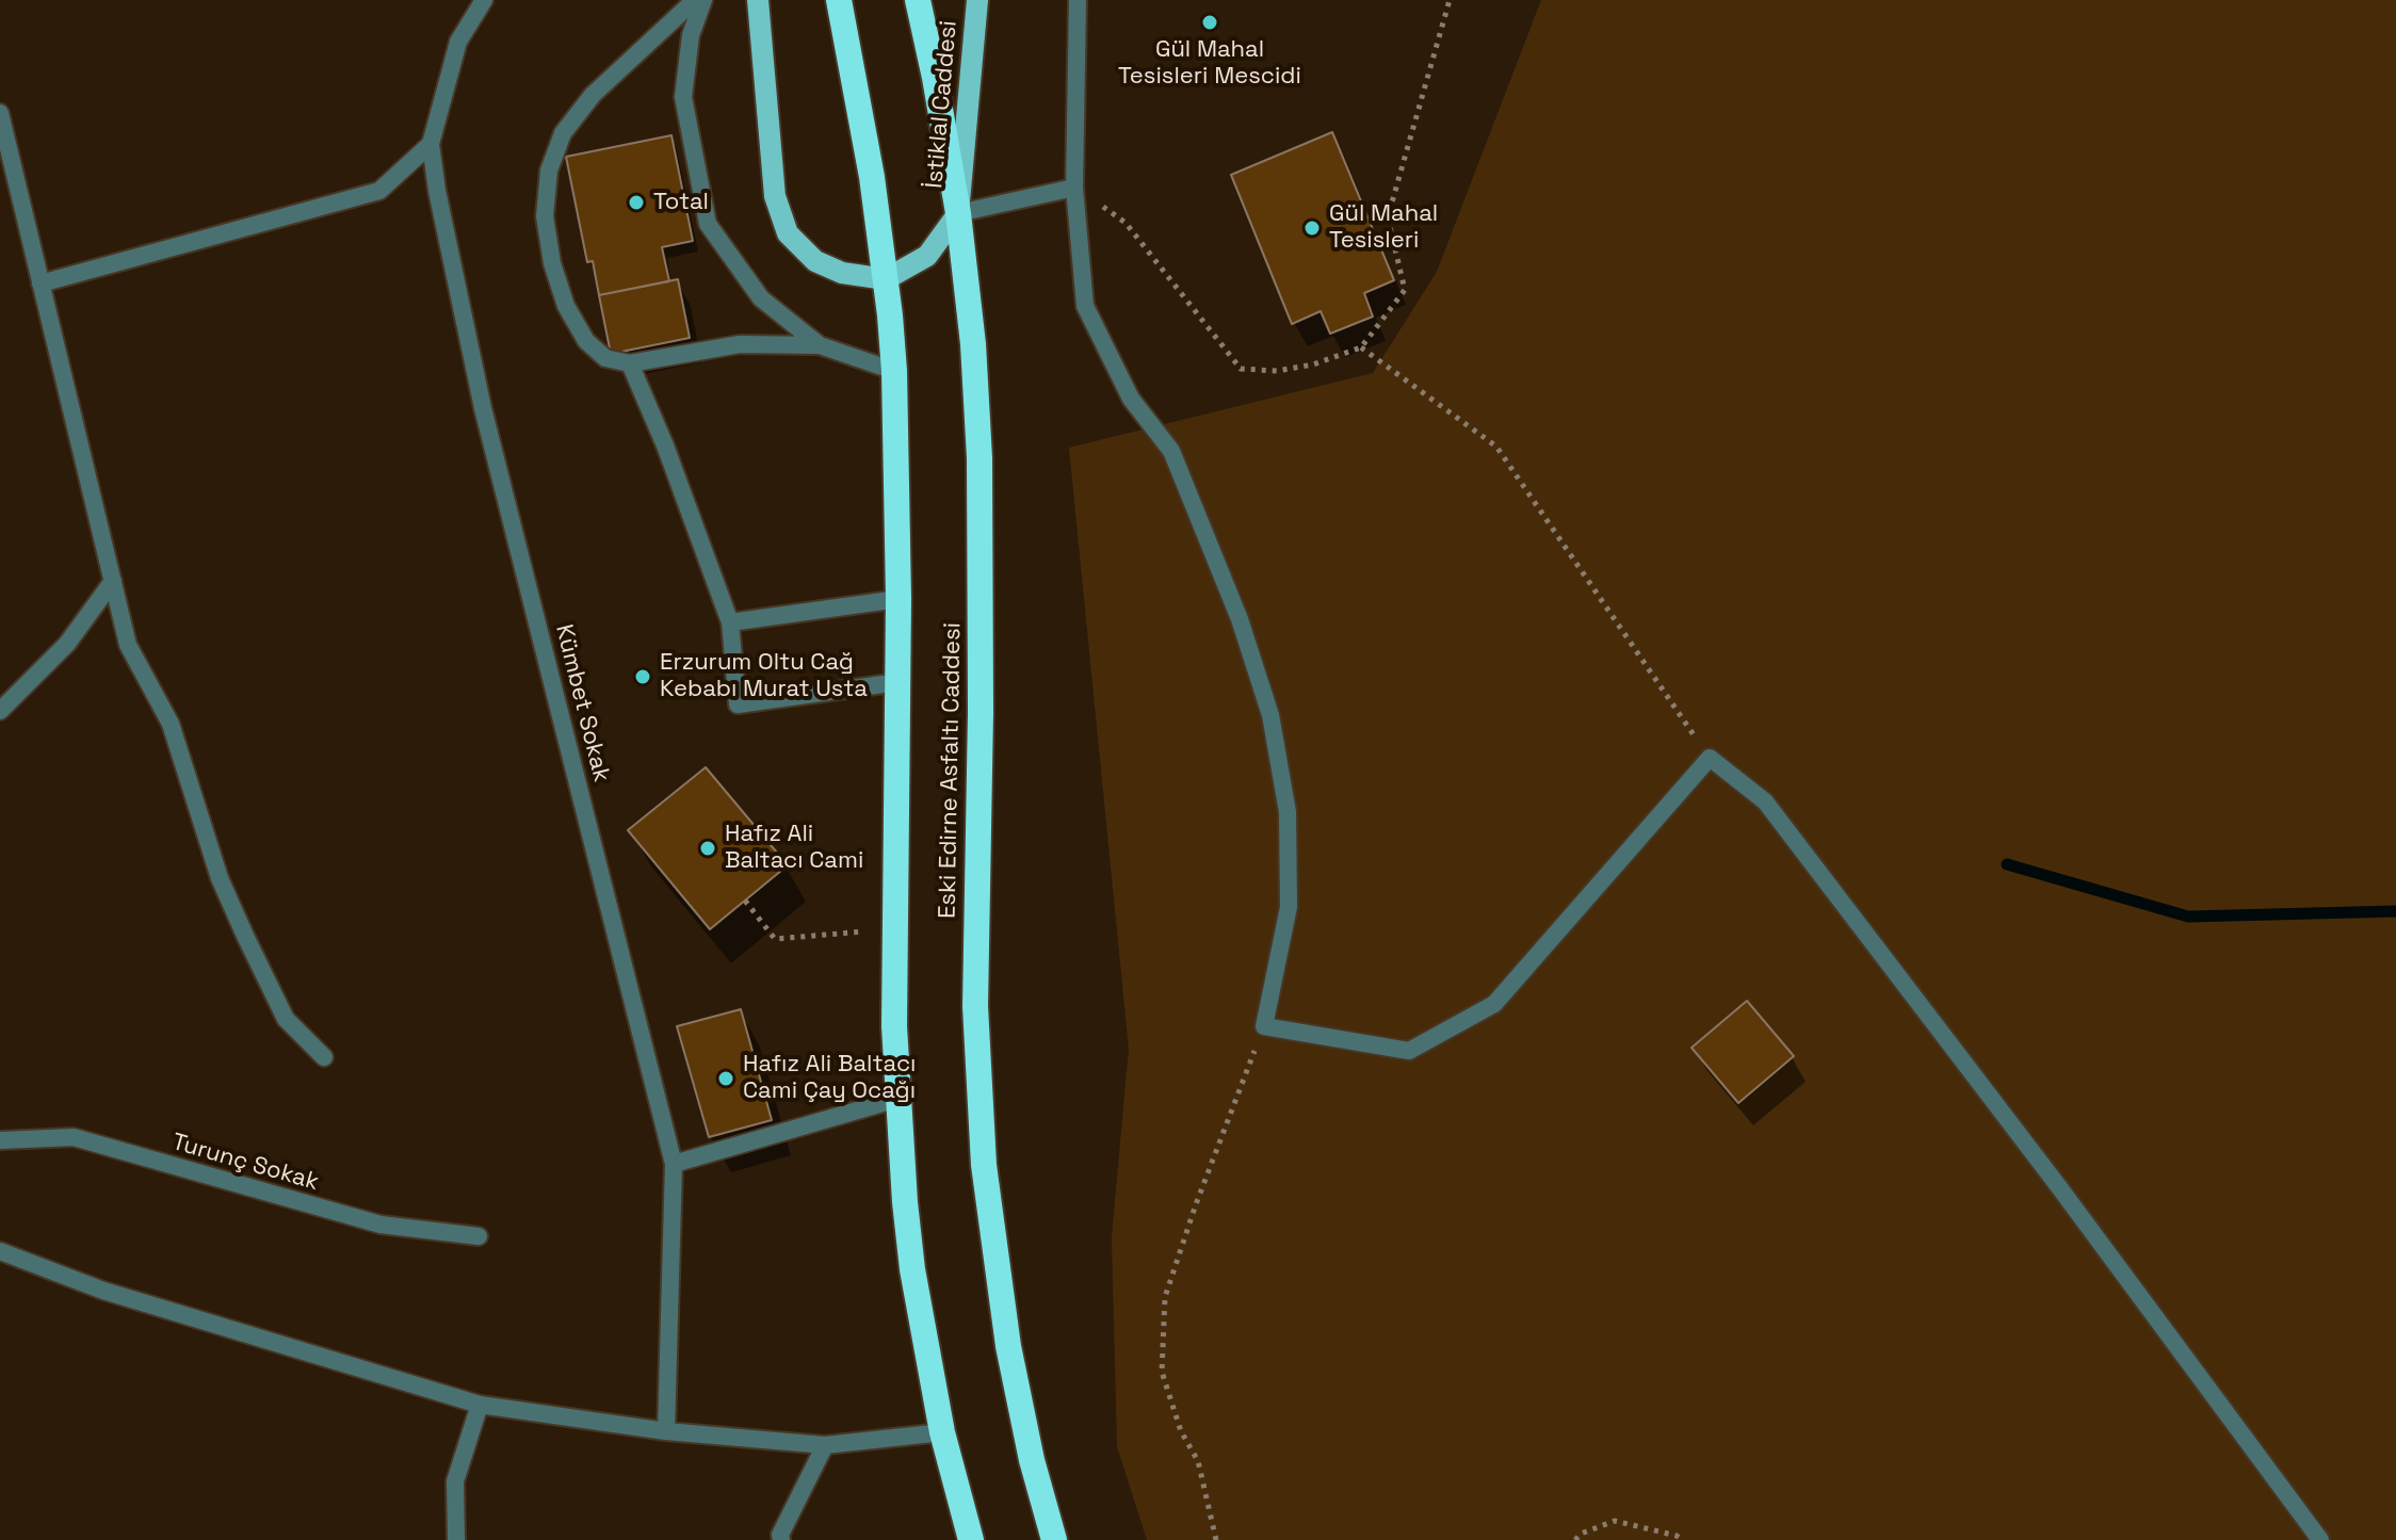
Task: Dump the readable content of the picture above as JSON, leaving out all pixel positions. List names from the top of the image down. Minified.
{"streets":{"highway":["Eski Edirne Asfaltı Caddesi"],"main road":["İstiklal Caddesi"],"street":["Kümbet Sokak","Turunç Sokak"]},"crossings":[["İstiklal Caddesi","Eski Edirne Asfaltı Caddesi"]],"places":["Gül Mahal Tesisleri Mescidi","Total","Gül Mahal Tesisleri","Erzurum Oltu Cağ Kebabı Murat Usta","Hafız Ali Baltacı Cami","Hafız Ali Baltacı Cami Çay Ocağı"]}
